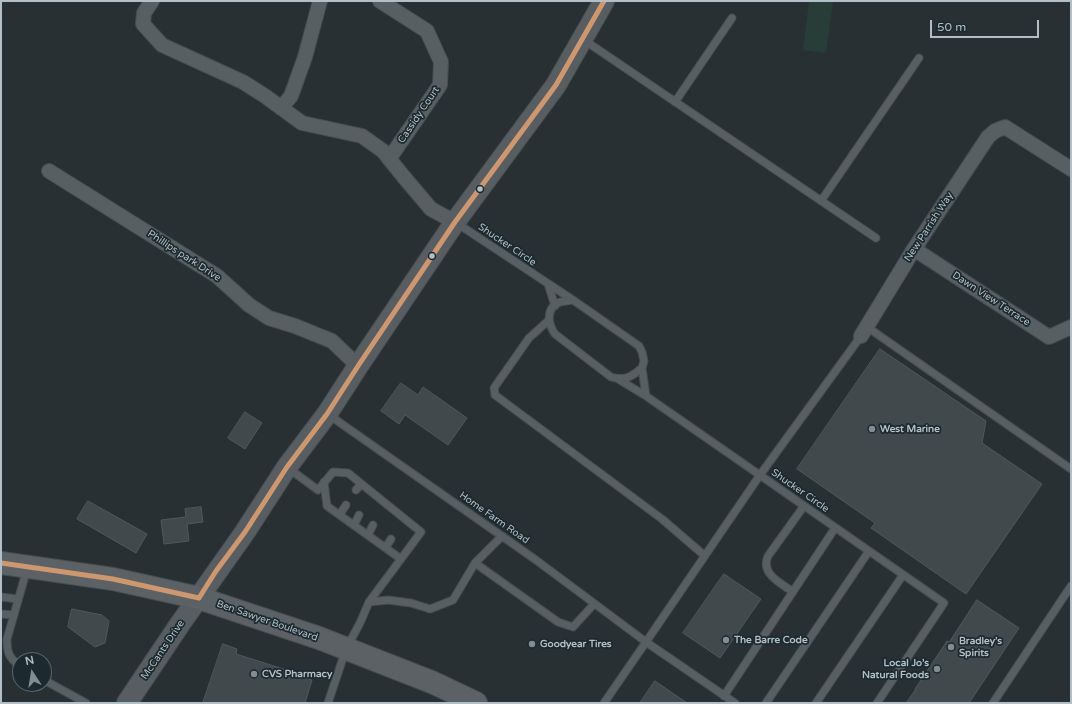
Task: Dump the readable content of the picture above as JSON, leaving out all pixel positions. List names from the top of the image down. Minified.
{"streets":{"main road":["Ben Sawyer Boulevard","McCants Drive"],"street":["Cassidy Court","New Parrish Way","Phillips park Drive","Dawn View Terrace"],"lane":["Shucker Circle","Home Farm Road"]},"crossings":[["New Parrish Way","Dawn View Terrace"],["Shucker Circle","McCants Drive"],["Phillips park Drive","McCants Drive"],["Home Farm Road","McCants Drive"],["Ben Sawyer Boulevard","McCants Drive"]],"places":["West Marine","The Barre Code","Goodyear Tires","Bradley’s Spirits","Local Jo’s Natural Foods","CVS Pharmacy"],"scale_bar":"50 m","north":"top"}
